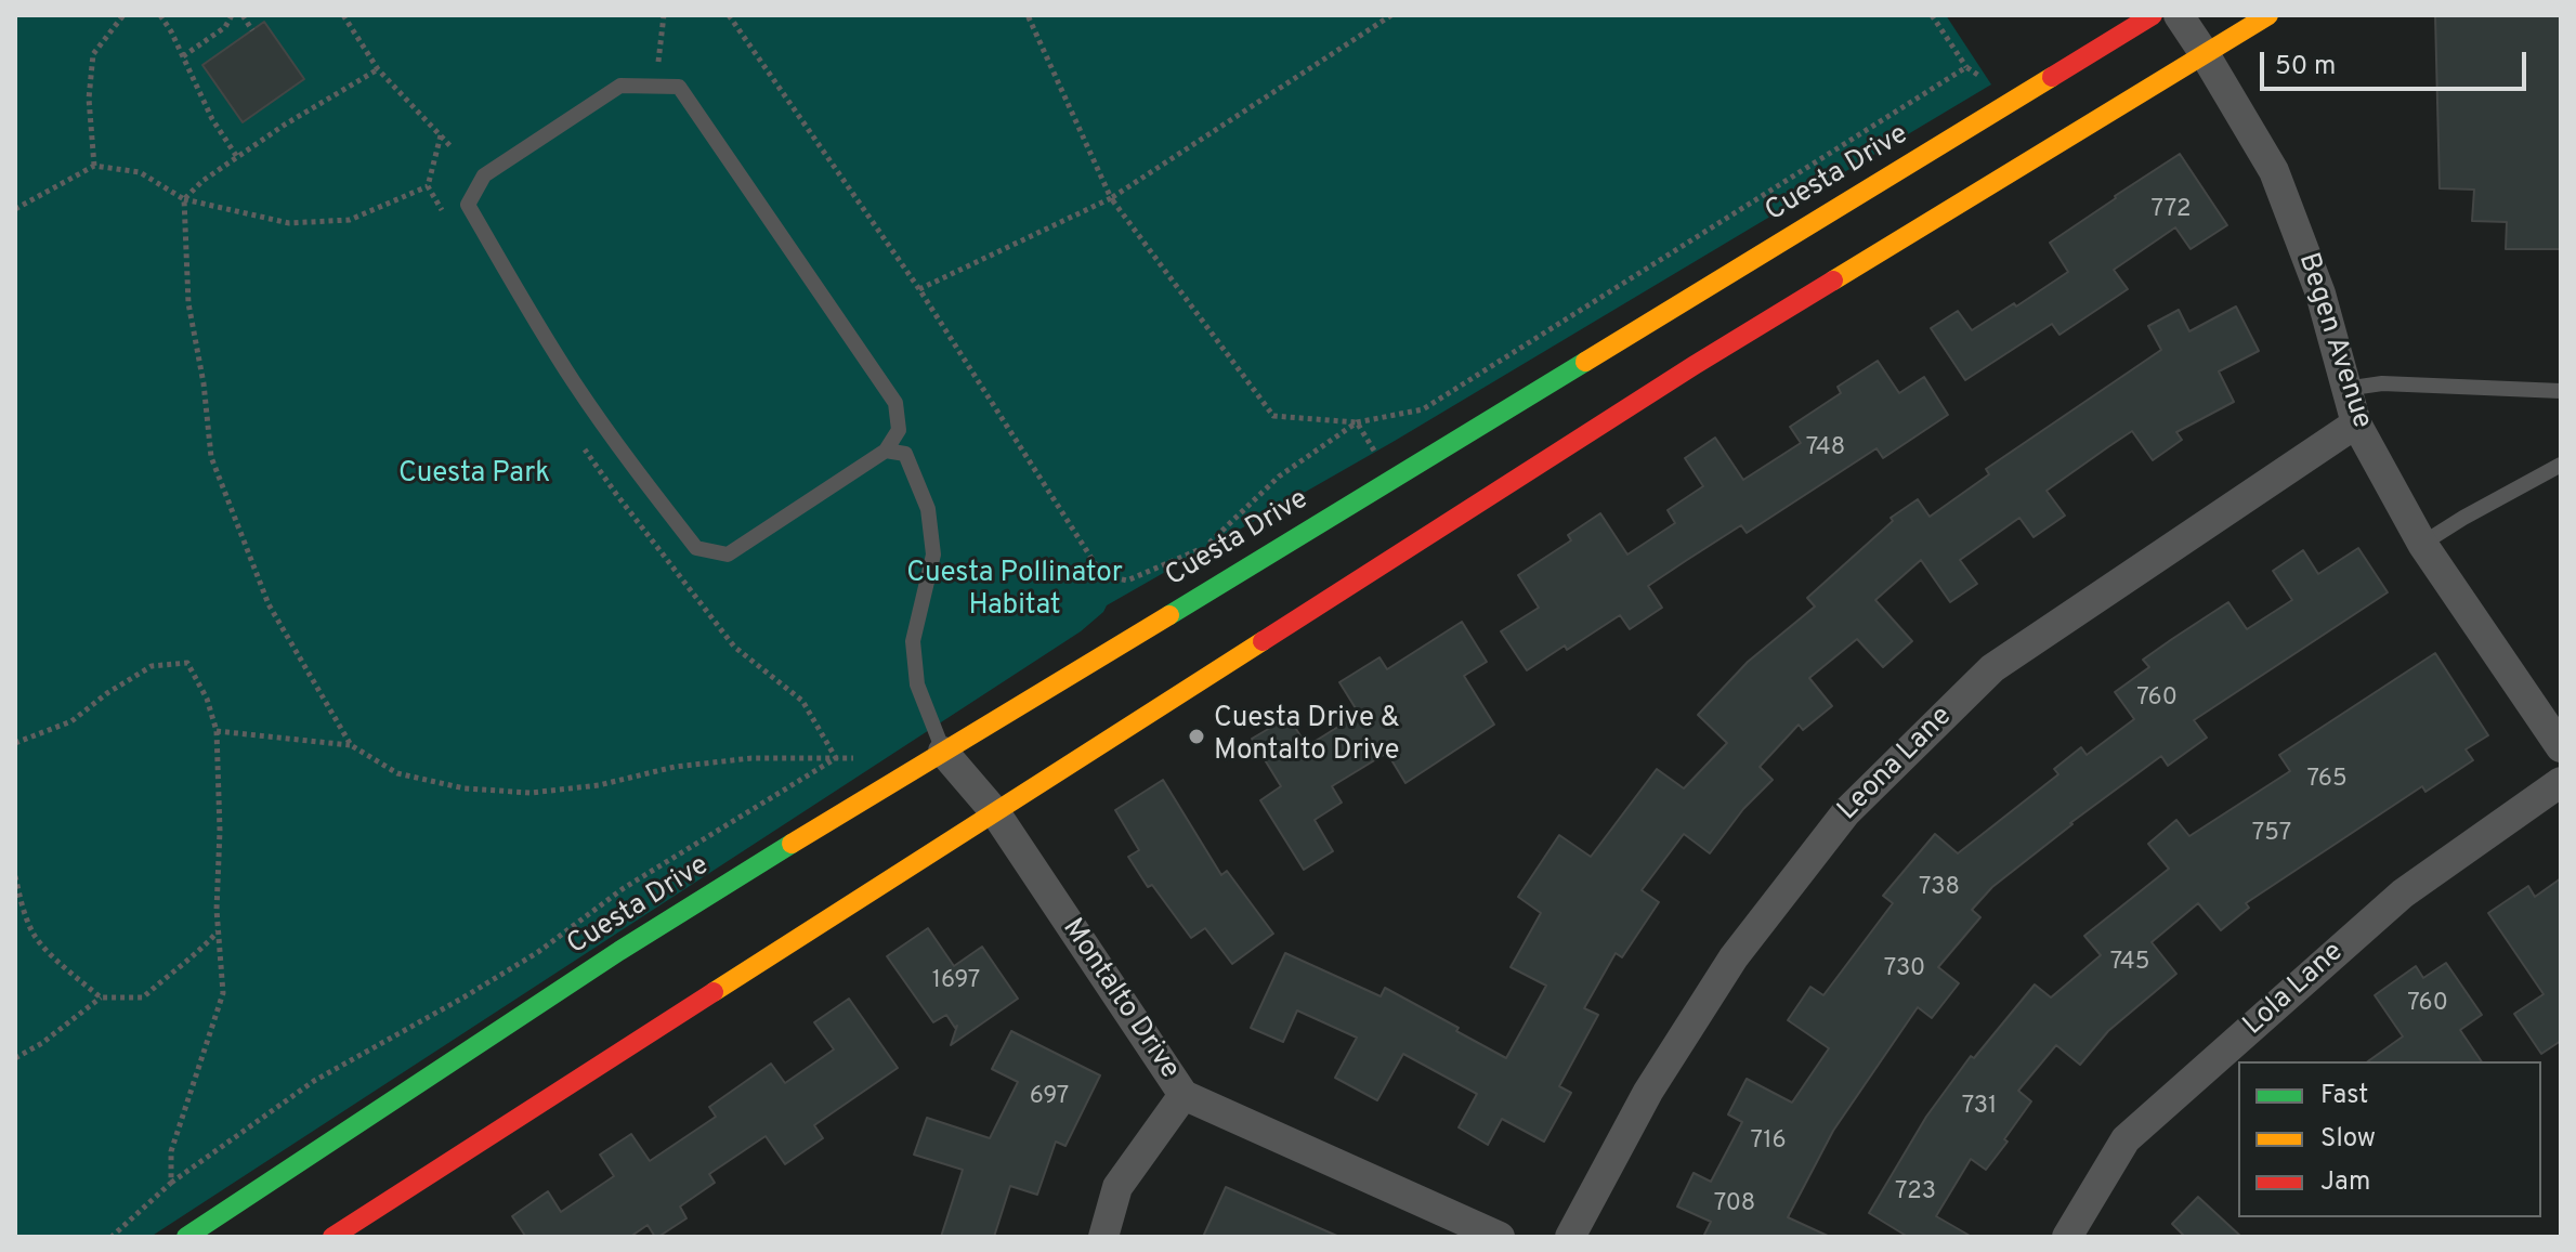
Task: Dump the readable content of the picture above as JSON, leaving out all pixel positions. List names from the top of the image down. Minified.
{"streets":{"main road":["Cuesta Drive"],"street":["Begen Avenue","Leona Lane","Lola Lane","Montalto Drive"]},"crossings":[["Cuesta Drive","Montalto Drive"],["Begen Avenue","Leona Lane"]],"parks":["Cuesta Park","Cuesta Pollinator Habitat"],"places":["Cuesta Drive & Montalto Drive"],"house_numbers":["772","748","760","765","757","738","745","730","1697","760","697","731","716","723","708"],"legend":["Fast","Slow","Jam"],"scale_bar":"50 m"}
